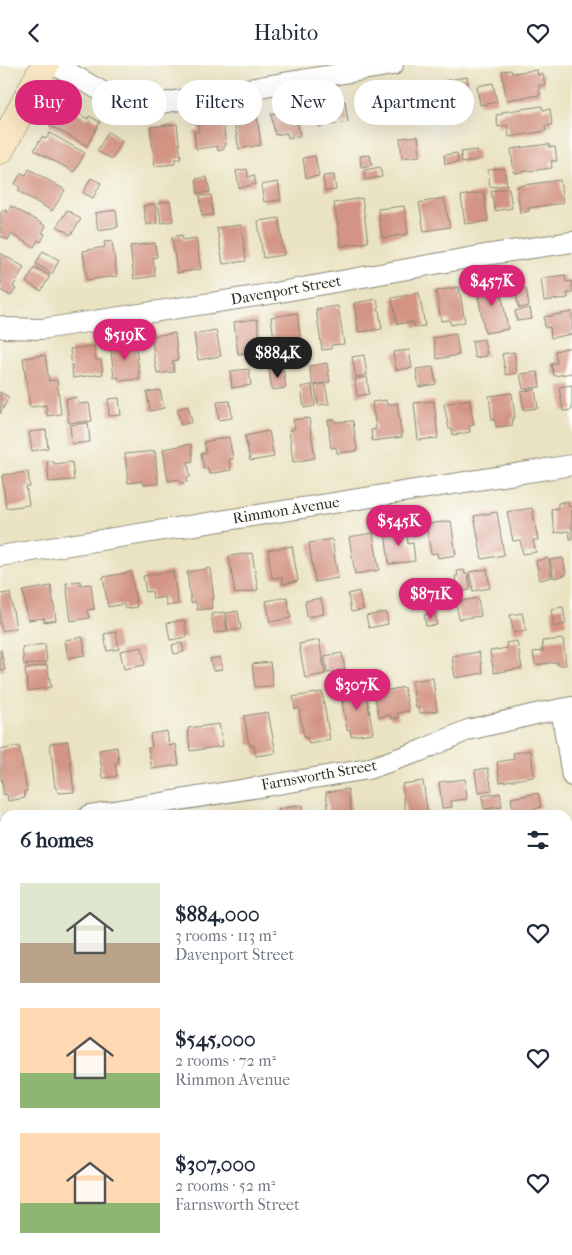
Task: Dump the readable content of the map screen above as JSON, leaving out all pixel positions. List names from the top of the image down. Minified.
{"streets":{"street":["Davenport Street","Rimmon Avenue","Farnsworth Street"]},"page":{"header":"Habito","chip":["Buy","Rent","Filters","New","Apartment"],"price":["$457K","$519K","$884K","$545K","$871K","$307K"],"heading":"6 homes","list":[{"name":"$884,000","note":"3 rooms · 113 m² · Davenport Street"},{"name":"$545,000","note":"2 rooms · 72 m² · Rimmon Avenue"},{"name":"$307,000","note":"2 rooms · 52 m² · Farnsworth Street"}]}}
